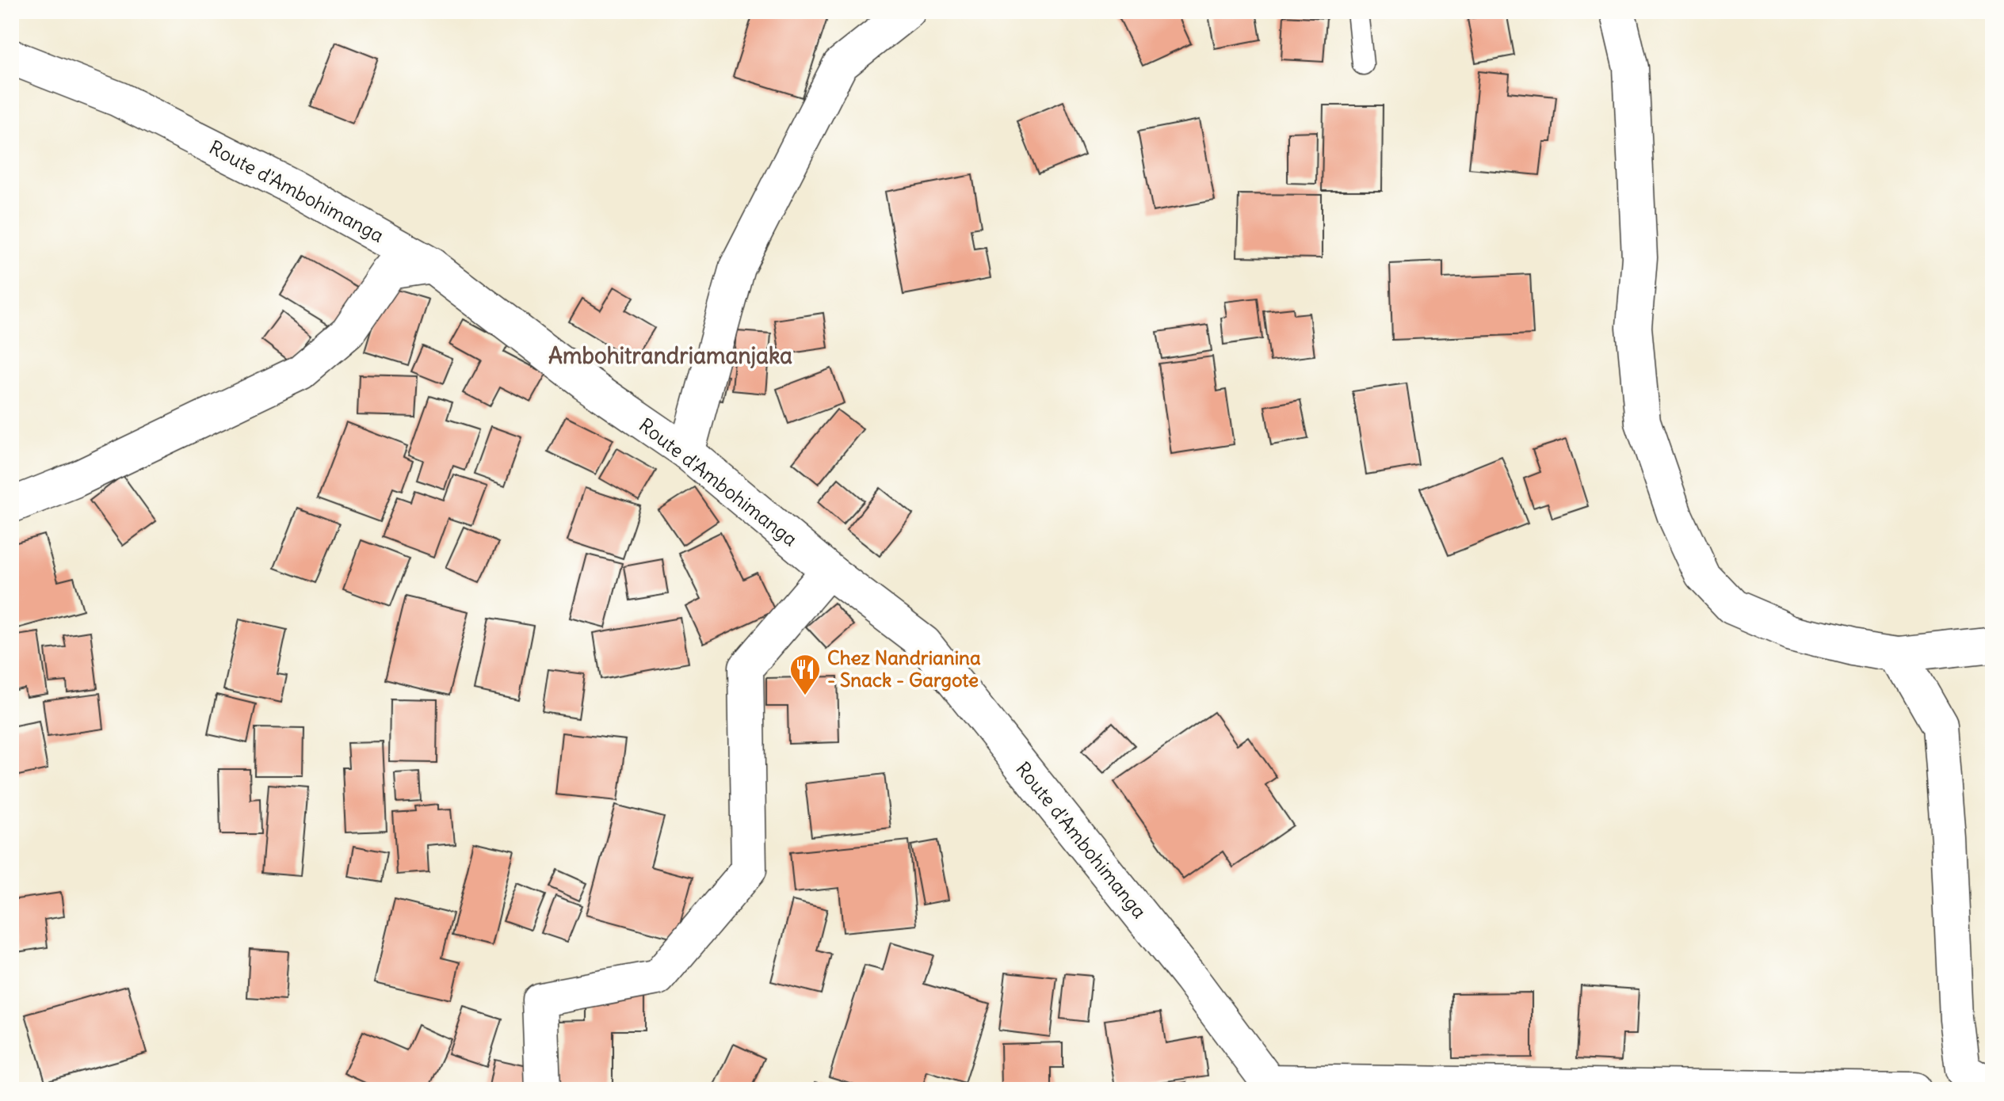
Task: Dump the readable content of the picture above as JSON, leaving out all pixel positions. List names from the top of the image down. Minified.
{"streets":{"street":["Route d'Ambohimanga"]},"districts":["Ambohitrandriamanjaka"],"places":{"restaurant":["Chez Nandrianina - Snack - Gargote"]}}
